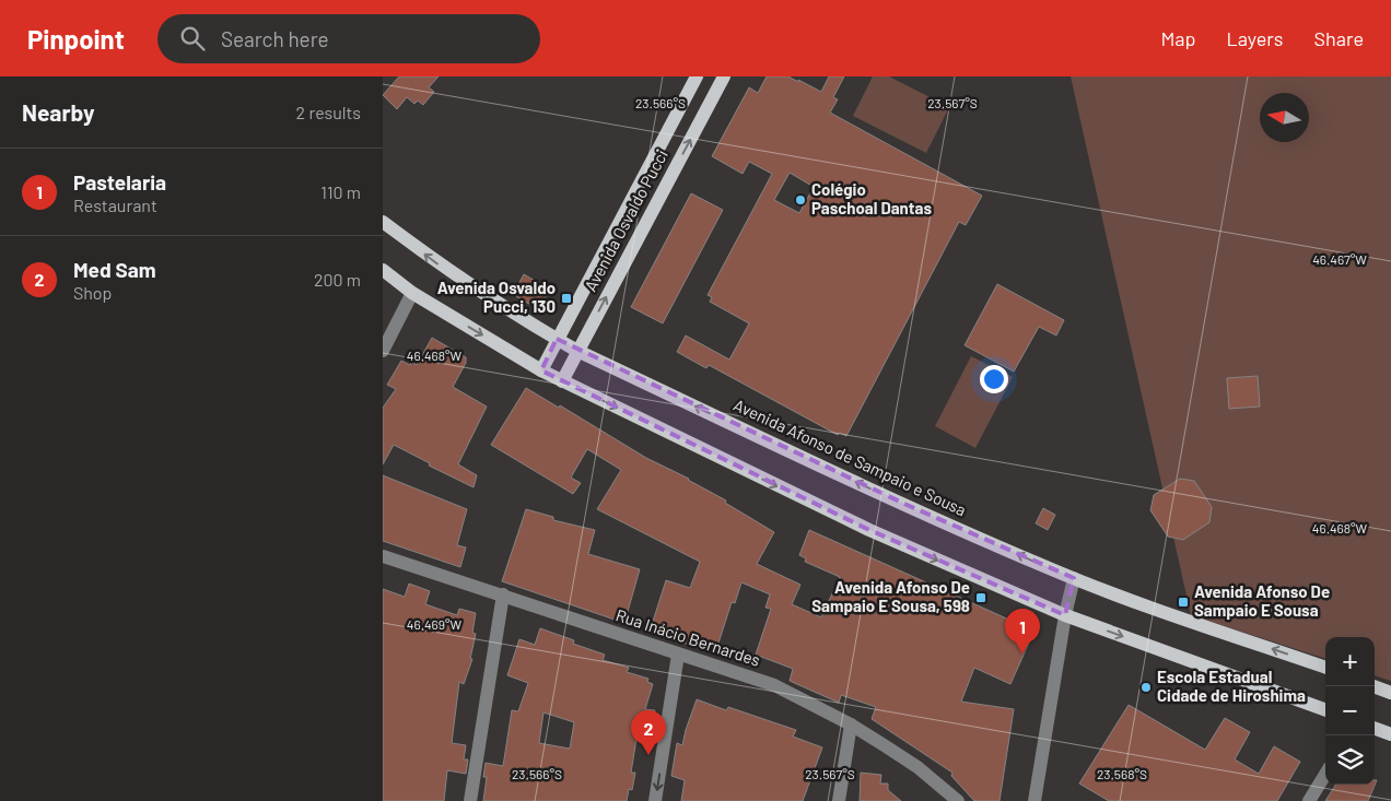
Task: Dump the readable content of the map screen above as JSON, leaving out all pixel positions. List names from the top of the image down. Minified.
{"streets":{"main road":["Avenida Osvaldo Pucci","Avenida Afonso de Sampaio e Sousa"],"street":["Rua Inácio Bernardes"]},"crossings":[["Avenida Osvaldo Pucci","Avenida Afonso de Sampaio e Sousa"]],"places":{"other":["Colégio Paschoal Dantas","Escola Estadual Cidade de Hiroshima"],"transit":["Avenida Osvaldo Pucci, 130","Avenida Afonso De Sampaio E Sousa, 598","Avenida Afonso De Sampaio E Sousa"]},"north":"left","page":{"header":"Pinpoint","search":"Search here","nav":["Map","Layers","Share"],"heading":["Nearby","2 results"],"list":[{"mark":"1","name":"Pastelaria","note":"Restaurant","value":"110 m"},{"mark":"2","name":"Med Sam","note":"Shop","value":"200 m"}],"pins":["1","2"],"map_buttons":["+","−"]},"coordinates":["23.566°S","23.567°S","46.467°W","46.468°W","46.469°W","23.568°S"]}
